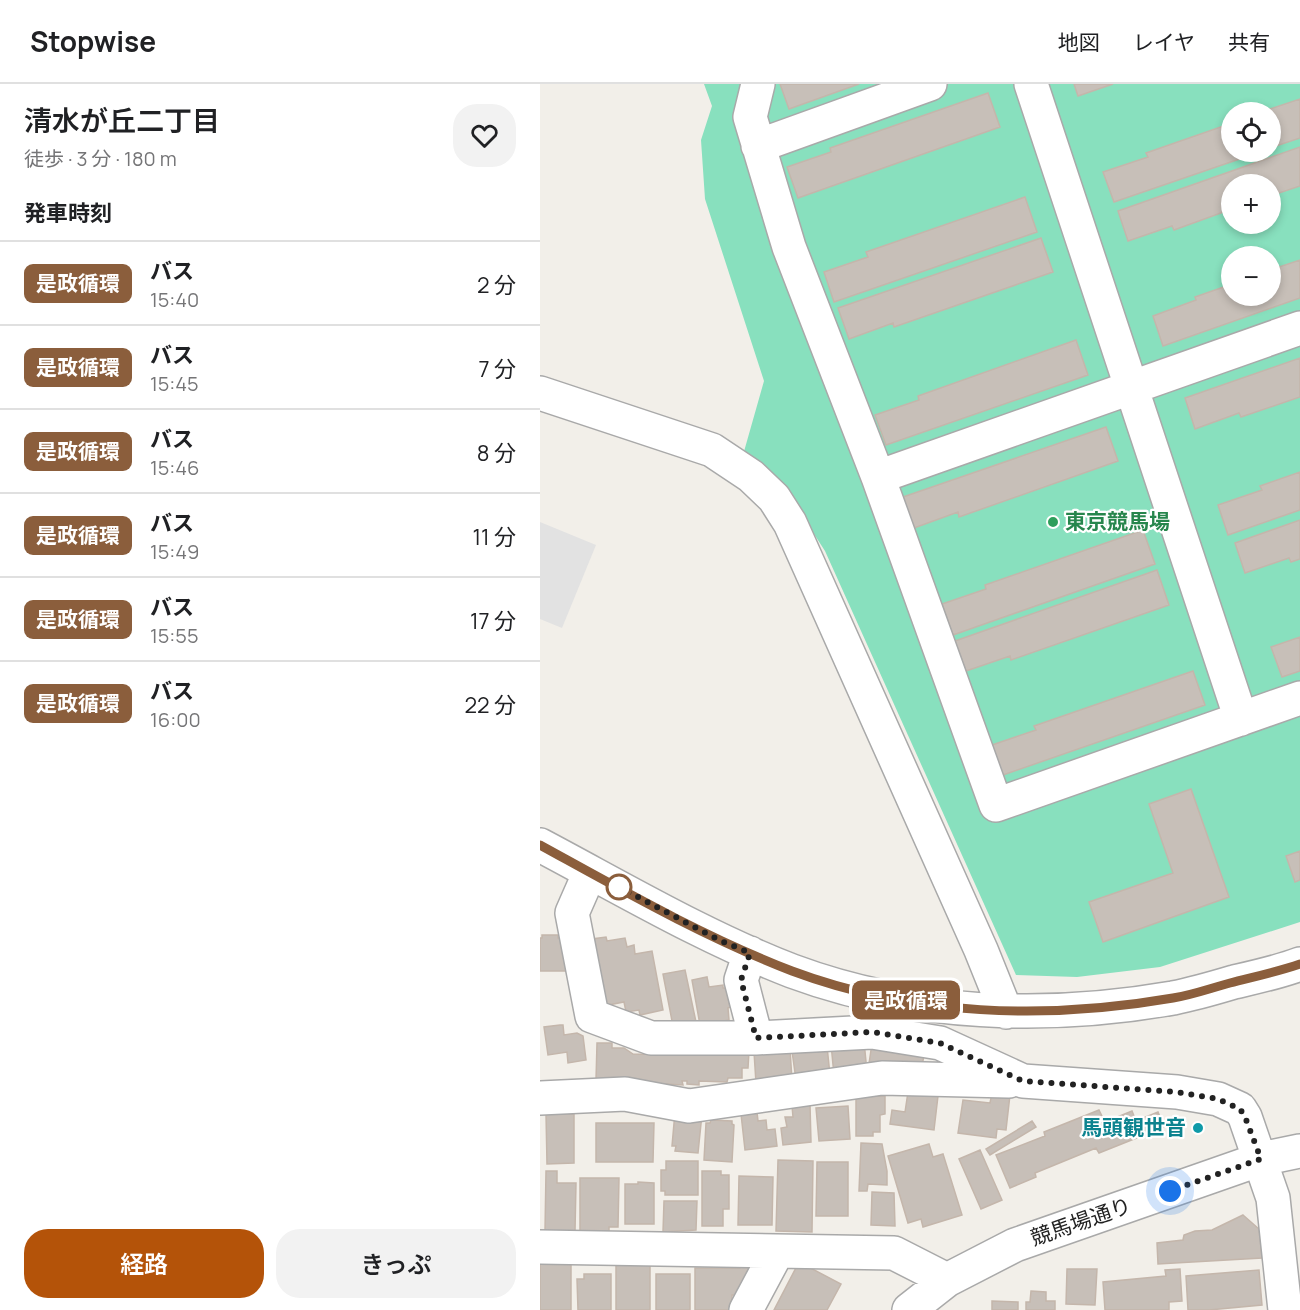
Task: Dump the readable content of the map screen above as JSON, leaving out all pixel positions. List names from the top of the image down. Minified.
{"streets":{"street":["競馬場通り"]},"places":["東京競馬場","馬頭観世音"],"lines":["bus line 是政循環"],"page":{"header":"Stopwise","nav":["地図","レイヤ","共有"],"heading":[["清水が丘二丁目","徒歩 · 3 分 · 180 m"],"発車時刻"],"on_map":"是政循環","map_buttons":["+","−"],"list":[{"mark":"是政循環","name":"バス","note":"15:40","value":"2 分"},{"mark":"是政循環","name":"バス","note":"15:45","value":"7 分"},{"mark":"是政循環","name":"バス","note":"15:46","value":"8 分"},{"mark":"是政循環","name":"バス","note":"15:49","value":"11 分"},{"mark":"是政循環","name":"バス","note":"15:55","value":"17 分"},{"mark":"是政循環","name":"バス","note":"16:00","value":"22 分"}],"buttons":["経路","きっぷ"]}}
